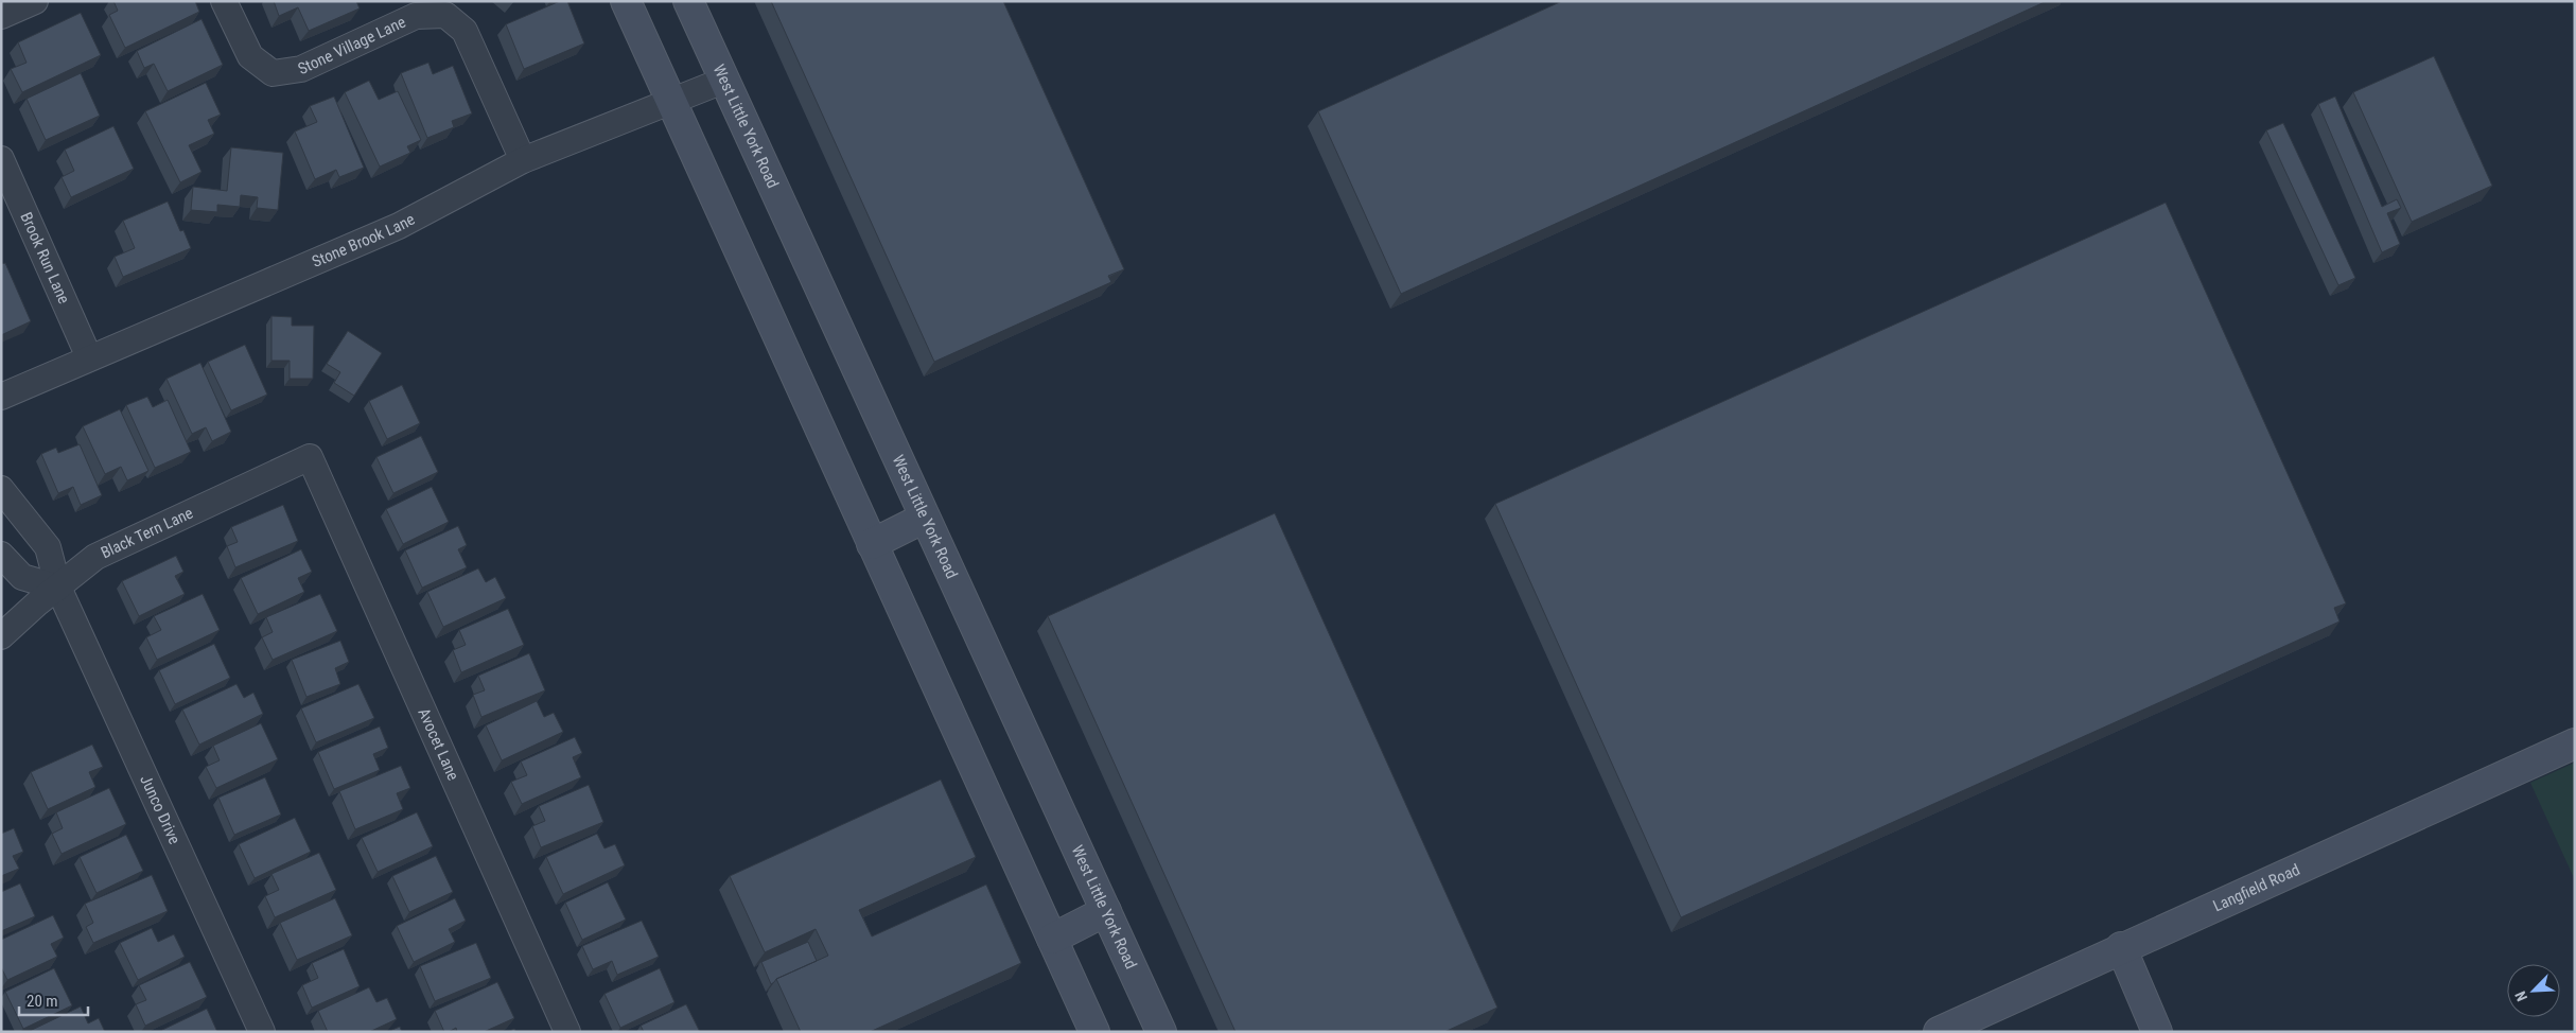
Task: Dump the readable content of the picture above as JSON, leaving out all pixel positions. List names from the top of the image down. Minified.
{"streets":{"main road":["West Little York Road","Langfield Road"],"street":["Stone Village Lane","Stone Brook Lane","Brook Run Lane","Black Tern Lane","Avocet Lane","Junco Drive"]},"crossings":[["Stone Village Lane","Stone Brook Lane"],["West Little York Road","Stone Brook Lane"],["Stone Brook Lane","Brook Run Lane"],["Black Tern Lane","Avocet Lane"],["Black Tern Lane","Junco Drive"]],"scale_bar":"20 m","north":"bottom left"}
